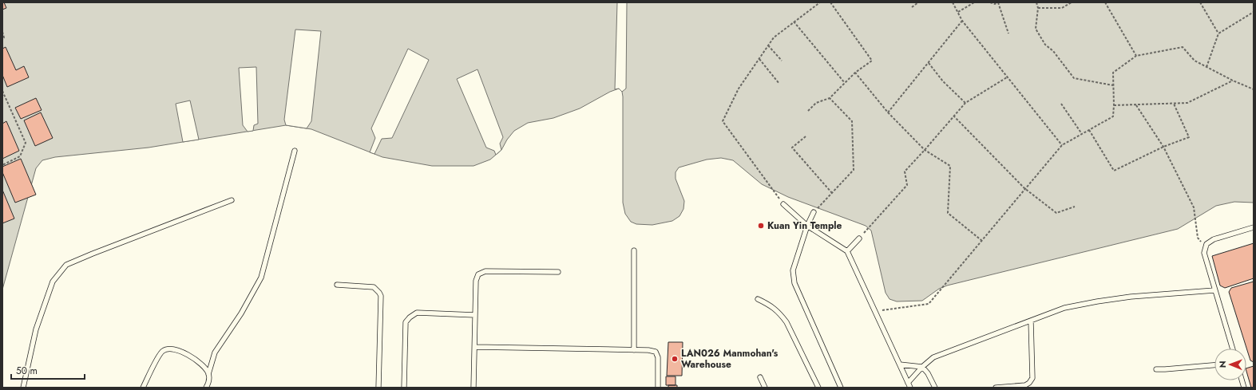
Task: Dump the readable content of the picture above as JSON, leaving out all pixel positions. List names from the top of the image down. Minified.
{"places":["Kuan Yin Temple","LAN026 Manmohan's Warehouse"],"scale_bar":"50 m","north":"left"}
